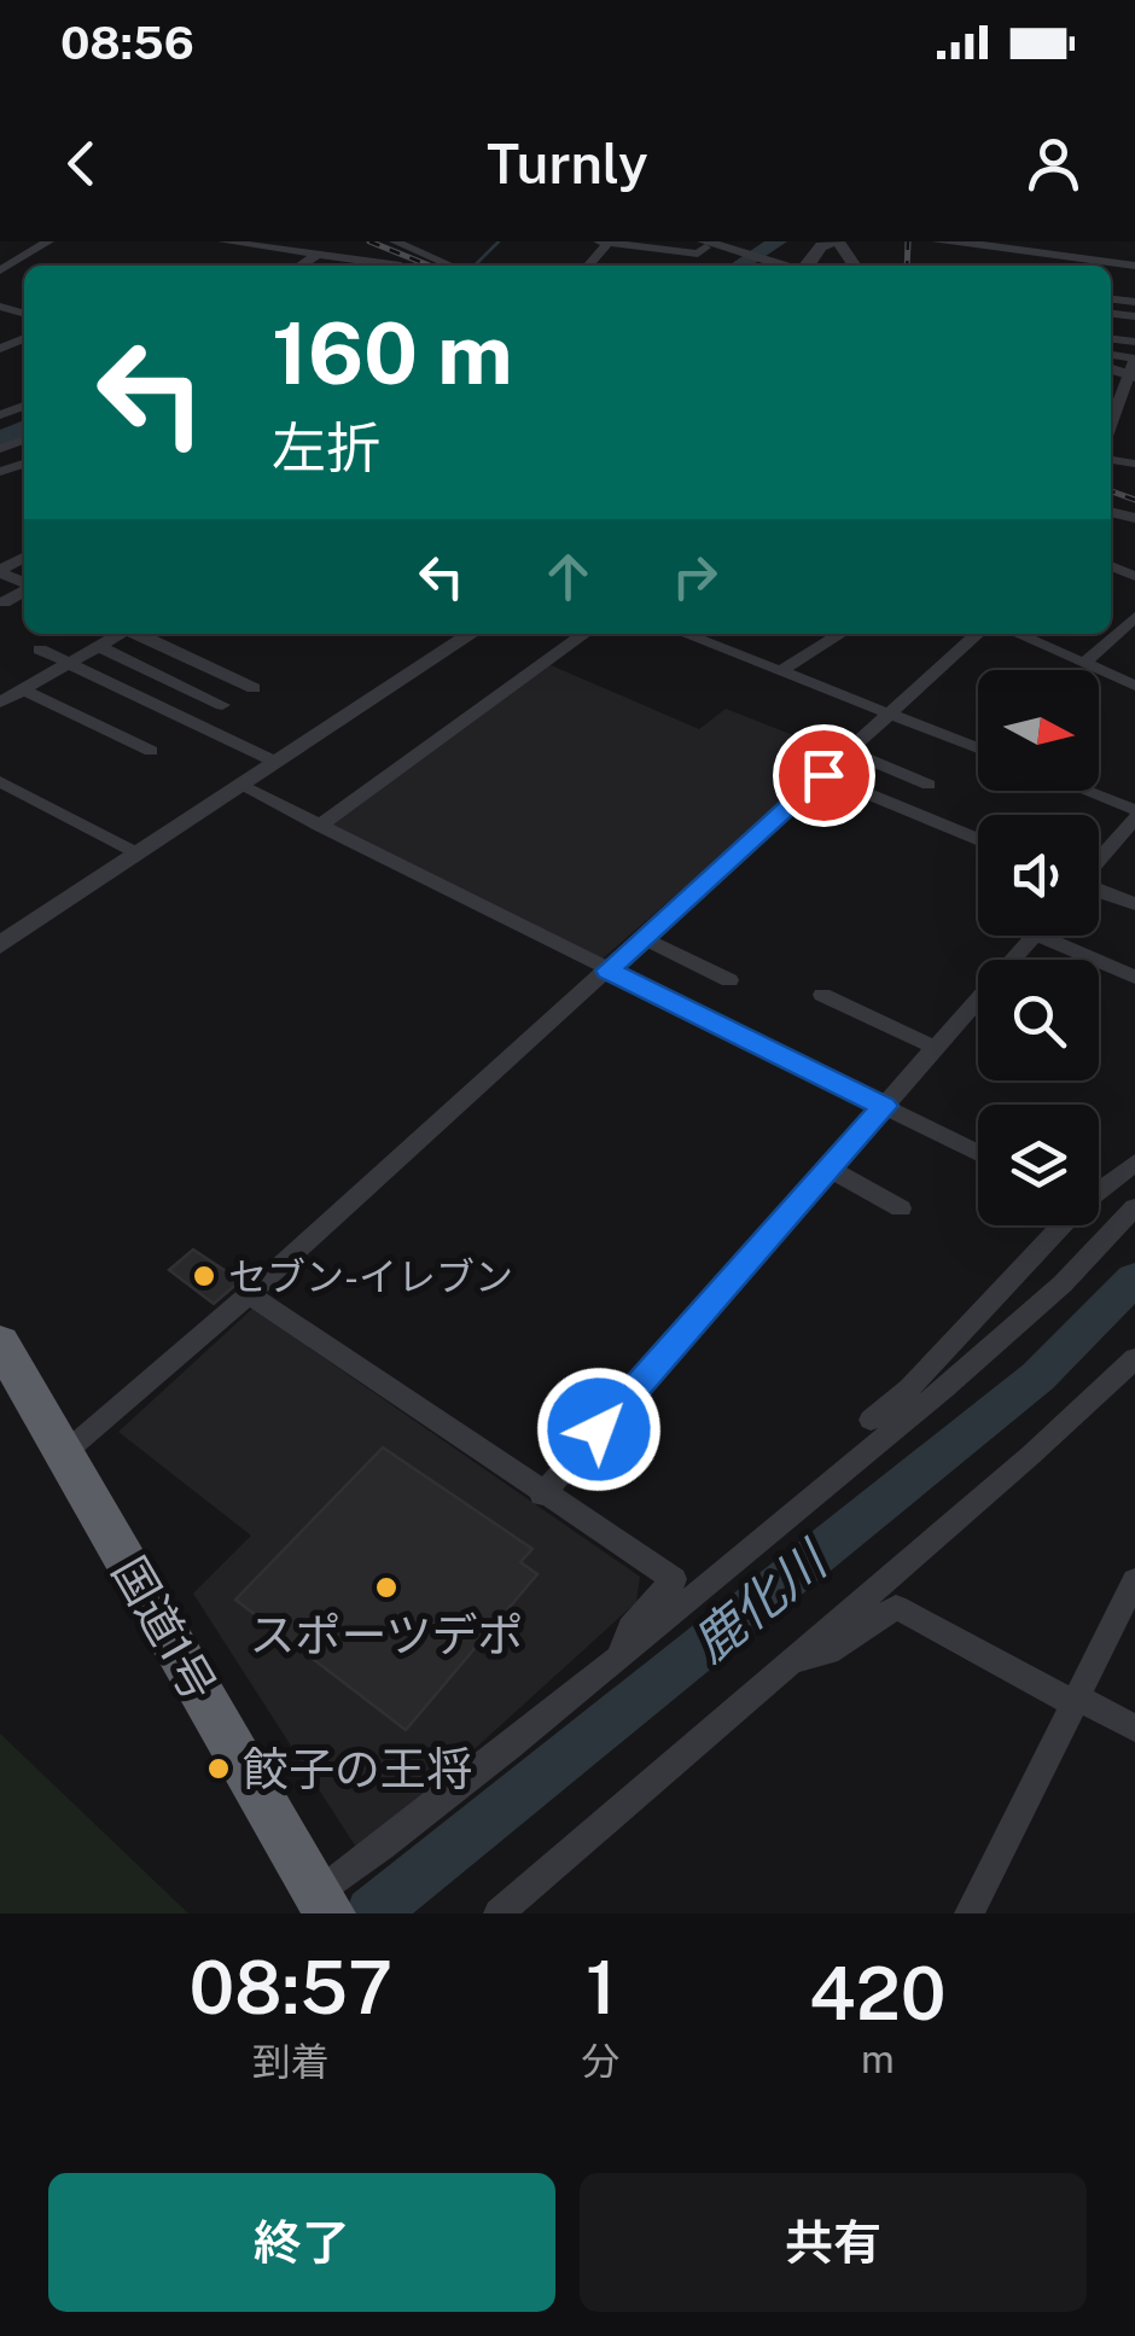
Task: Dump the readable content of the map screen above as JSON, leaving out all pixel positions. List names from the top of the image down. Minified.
{"streets":{"highway":["国道1号"]},"water":["鹿化川"],"places":["セブン-イレブン","スポーツデポ","餃子の王将"],"north":"right","page":{"status":"08:56","header":"Turnly","turn":["160 m","左折"],"eta":["08:57","到着","1","分","420","m"],"buttons":["終了","共有"]}}
